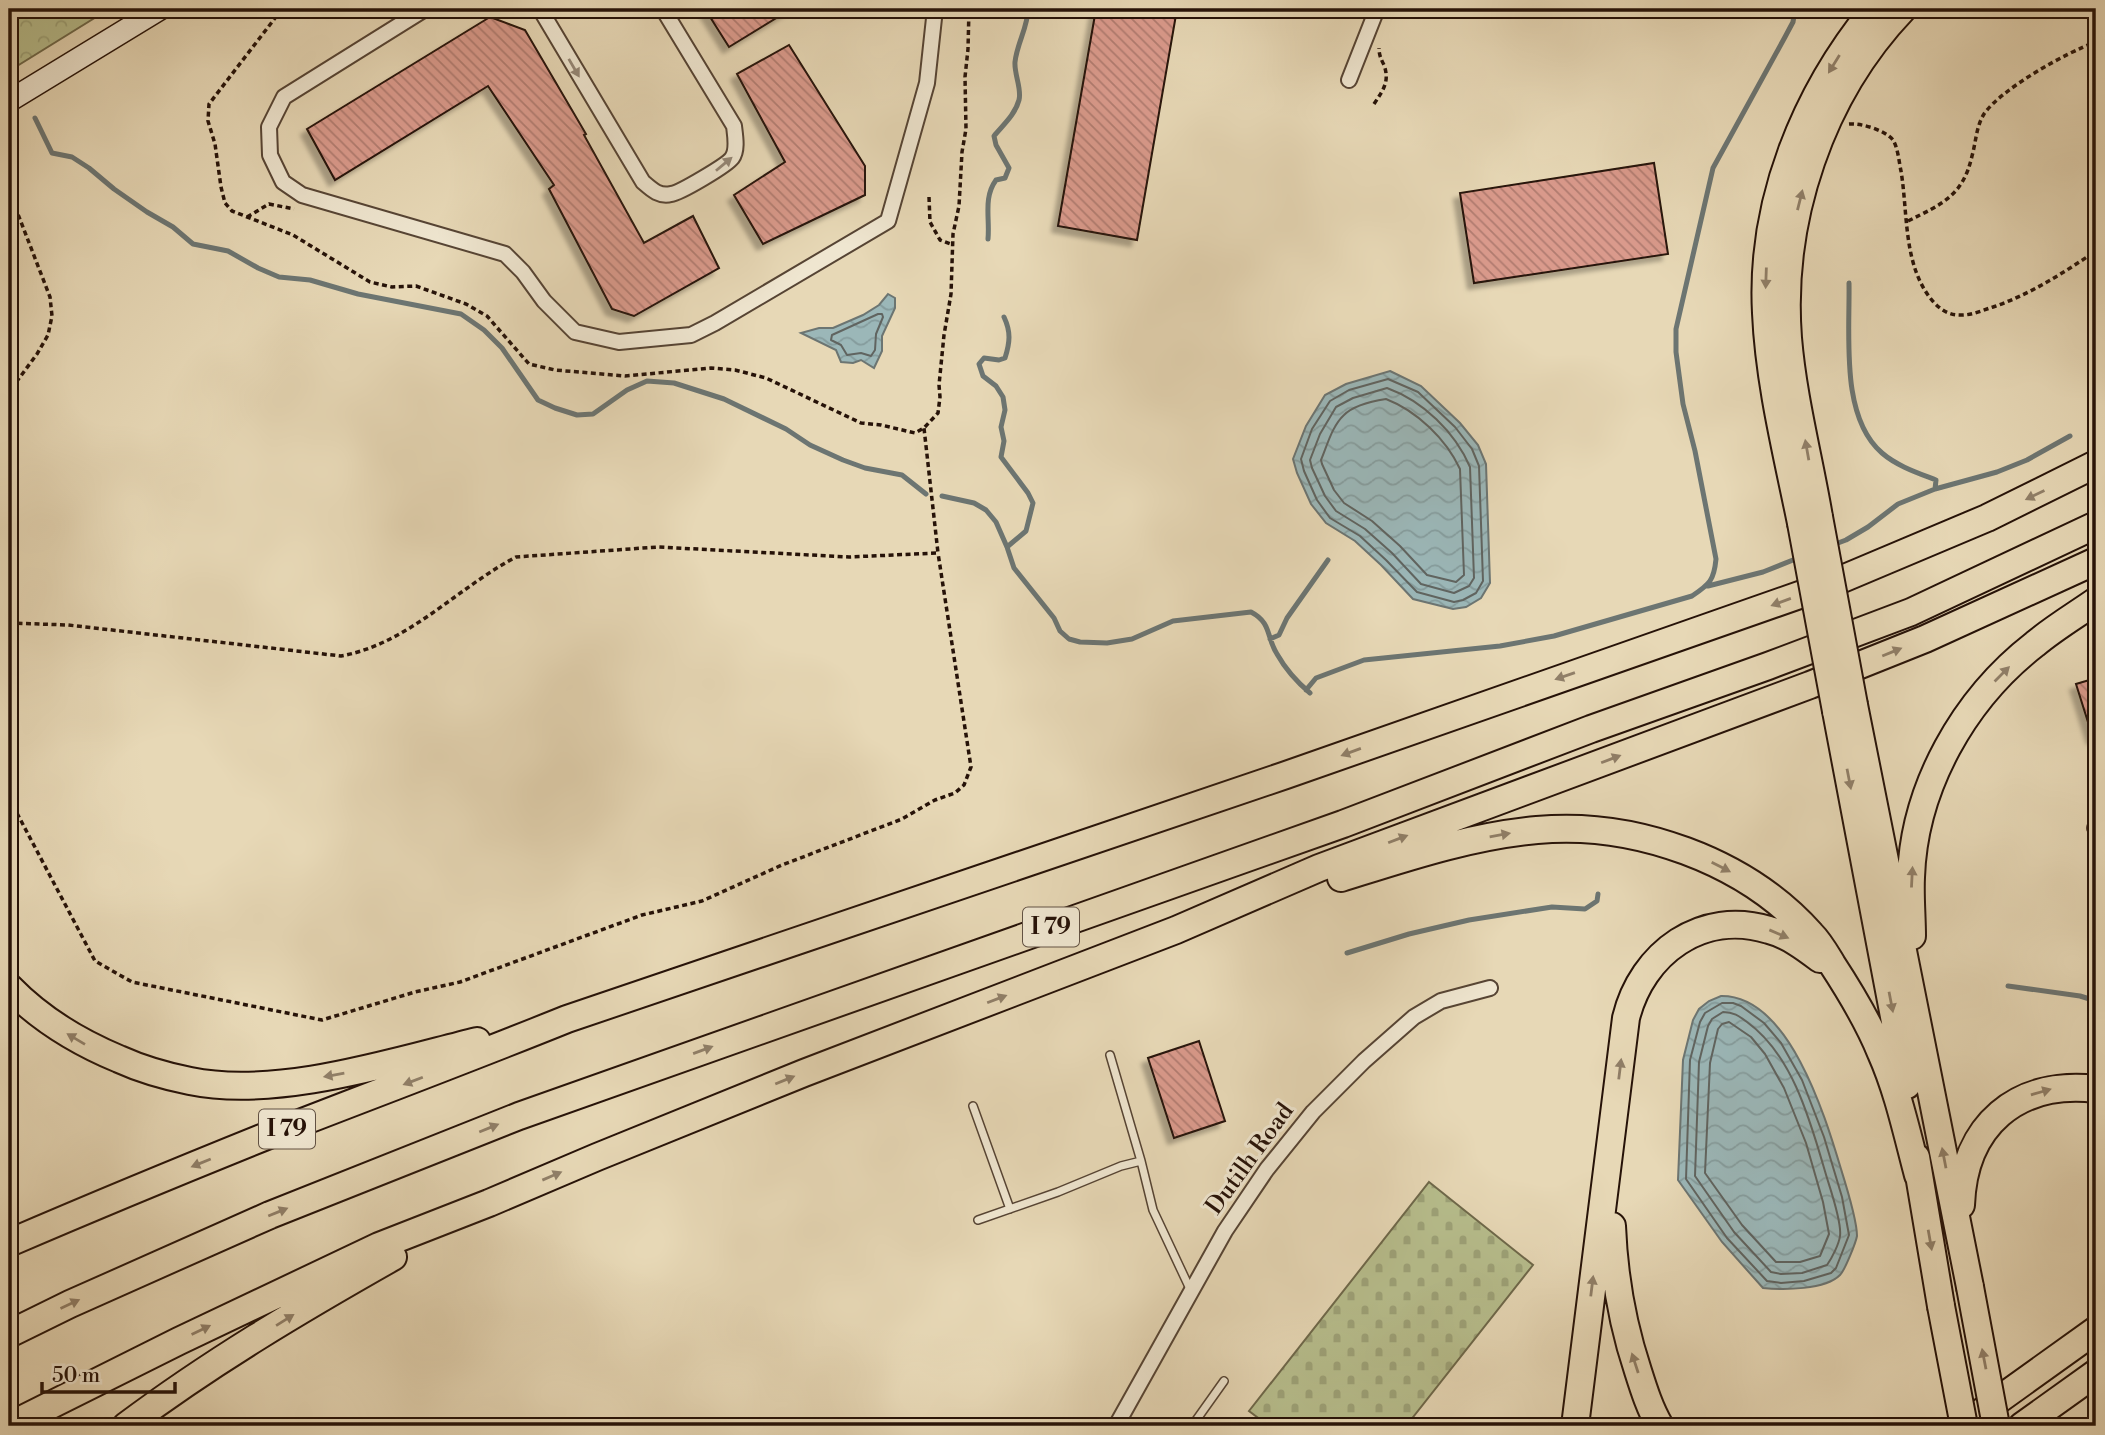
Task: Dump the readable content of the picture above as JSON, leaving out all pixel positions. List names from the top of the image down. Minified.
{"streets":{"highway":["I 79"],"street":["Dutilh Road"]},"scale_bar":"50 m"}
